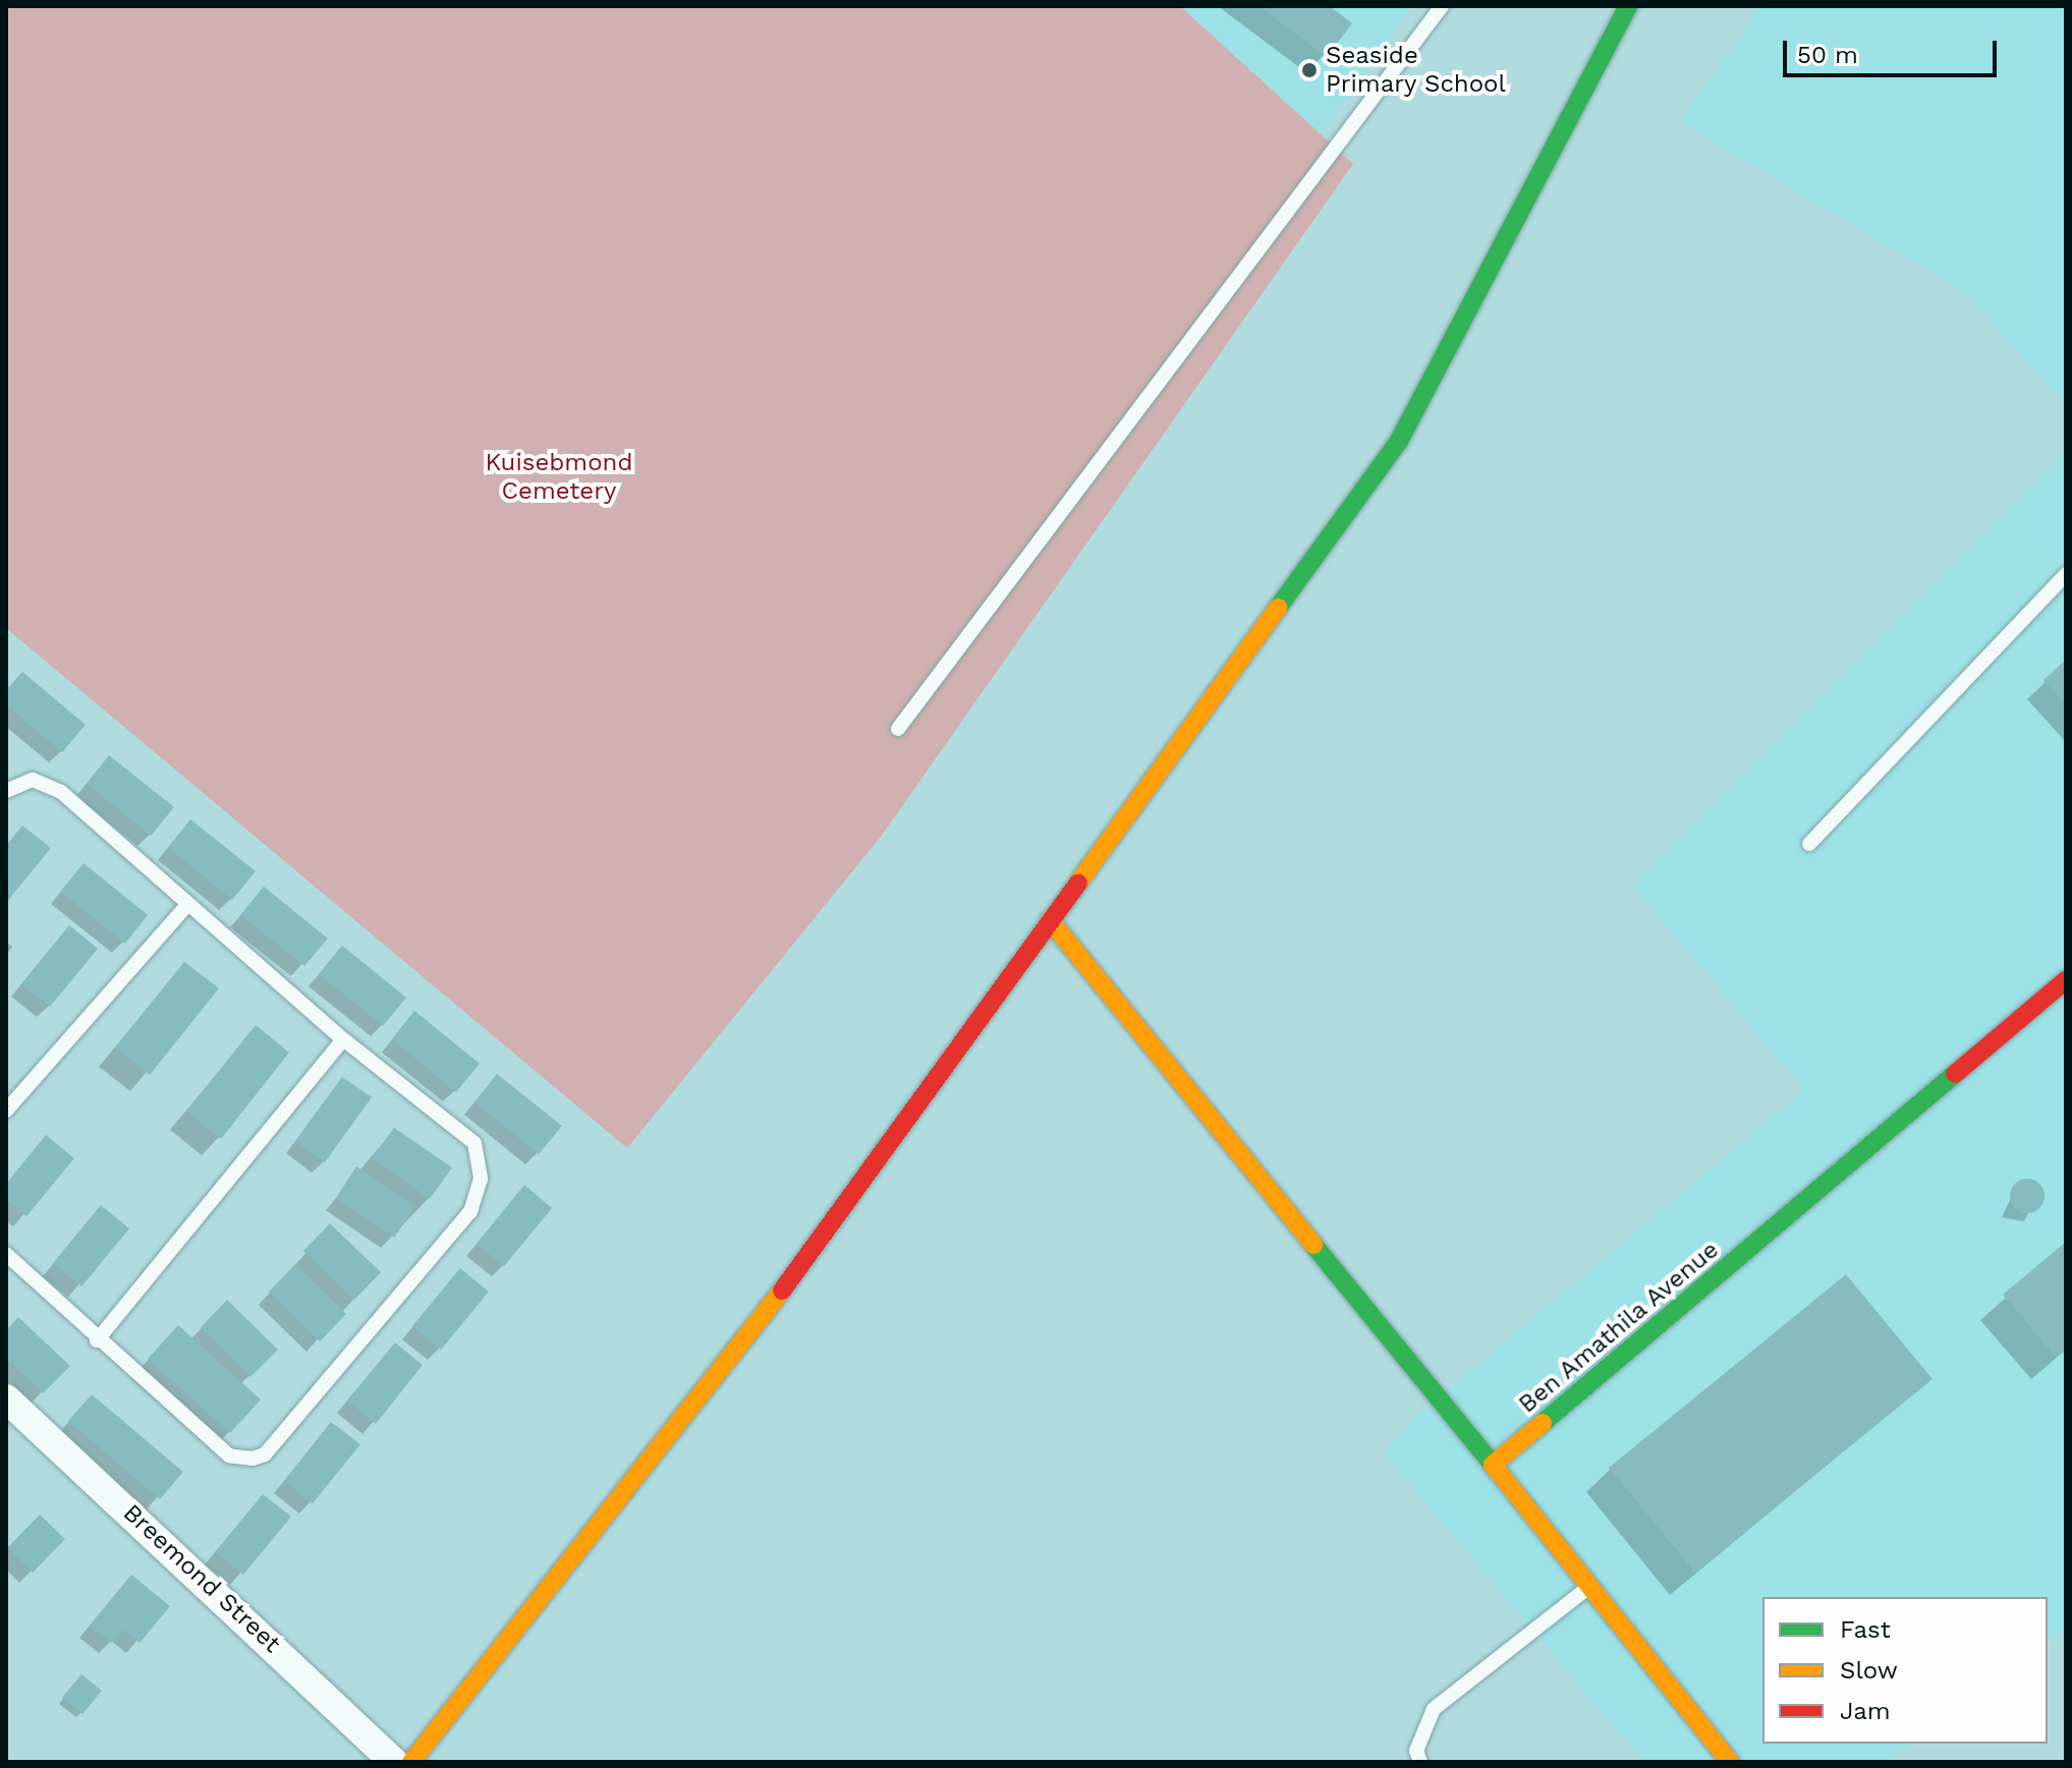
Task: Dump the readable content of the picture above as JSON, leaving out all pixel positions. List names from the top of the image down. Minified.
{"streets":{"street":["Ben Amathila Avenue","Breemond Street"]},"parks":["Kuisebmond Cemetery"],"places":["Seaside Primary School"],"legend":["Fast","Slow","Jam"],"scale_bar":"50 m"}
